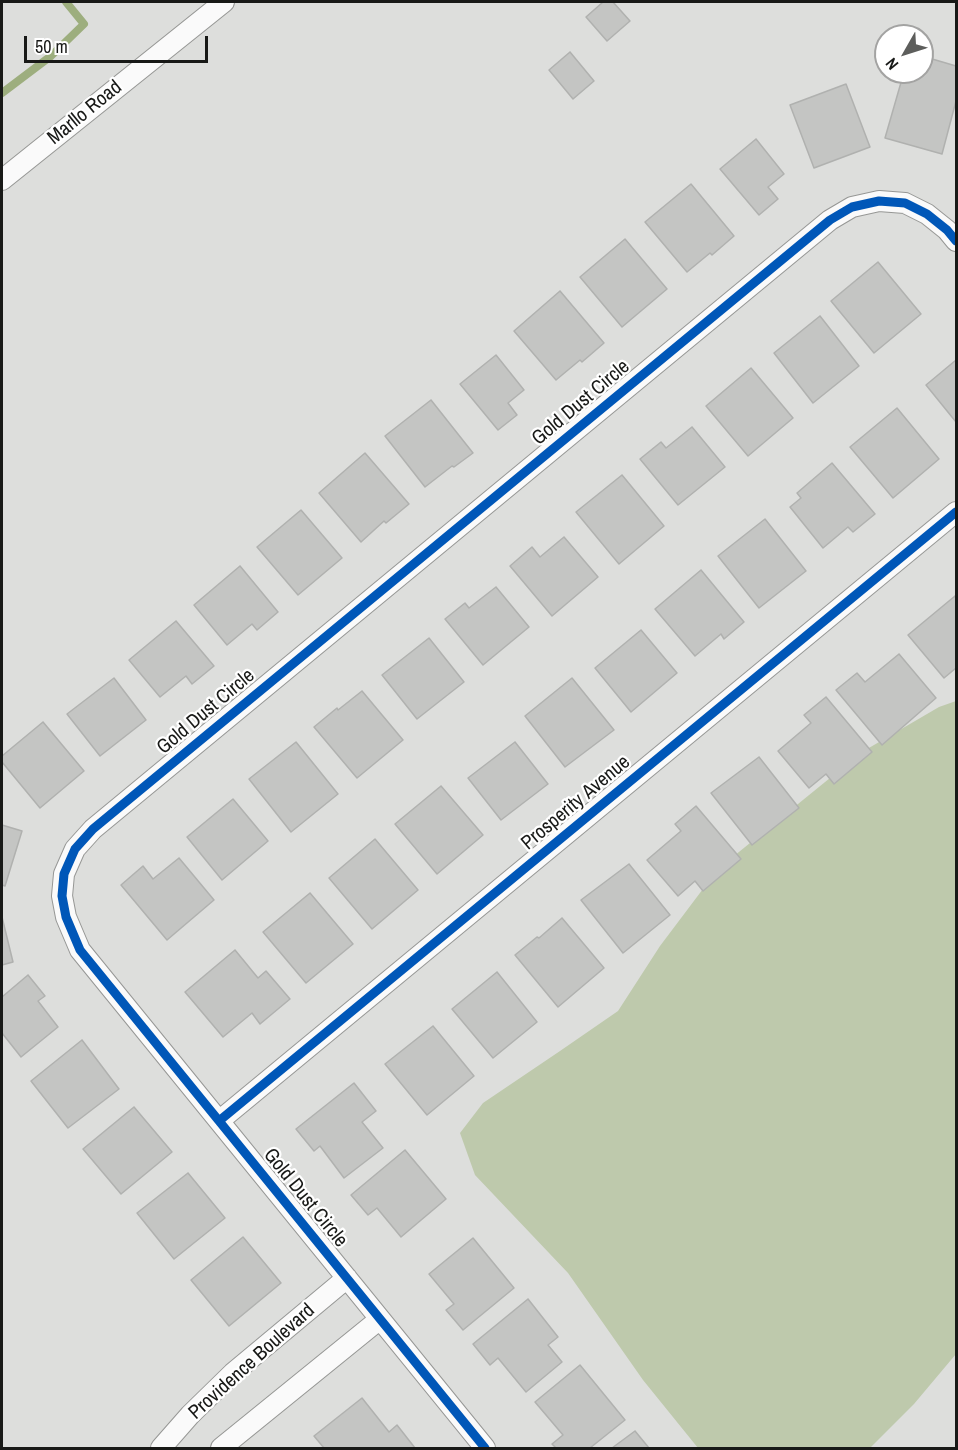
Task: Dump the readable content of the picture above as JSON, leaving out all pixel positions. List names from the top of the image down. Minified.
{"streets":{"street":["Marllo Road","Gold Dust Circle","Prosperity Avenue","Providence Boulevard"]},"crossings":[["Gold Dust Circle","Prosperity Avenue"],["Gold Dust Circle","Providence Boulevard"]],"scale_bar":"50 m","north":"bottom left"}
